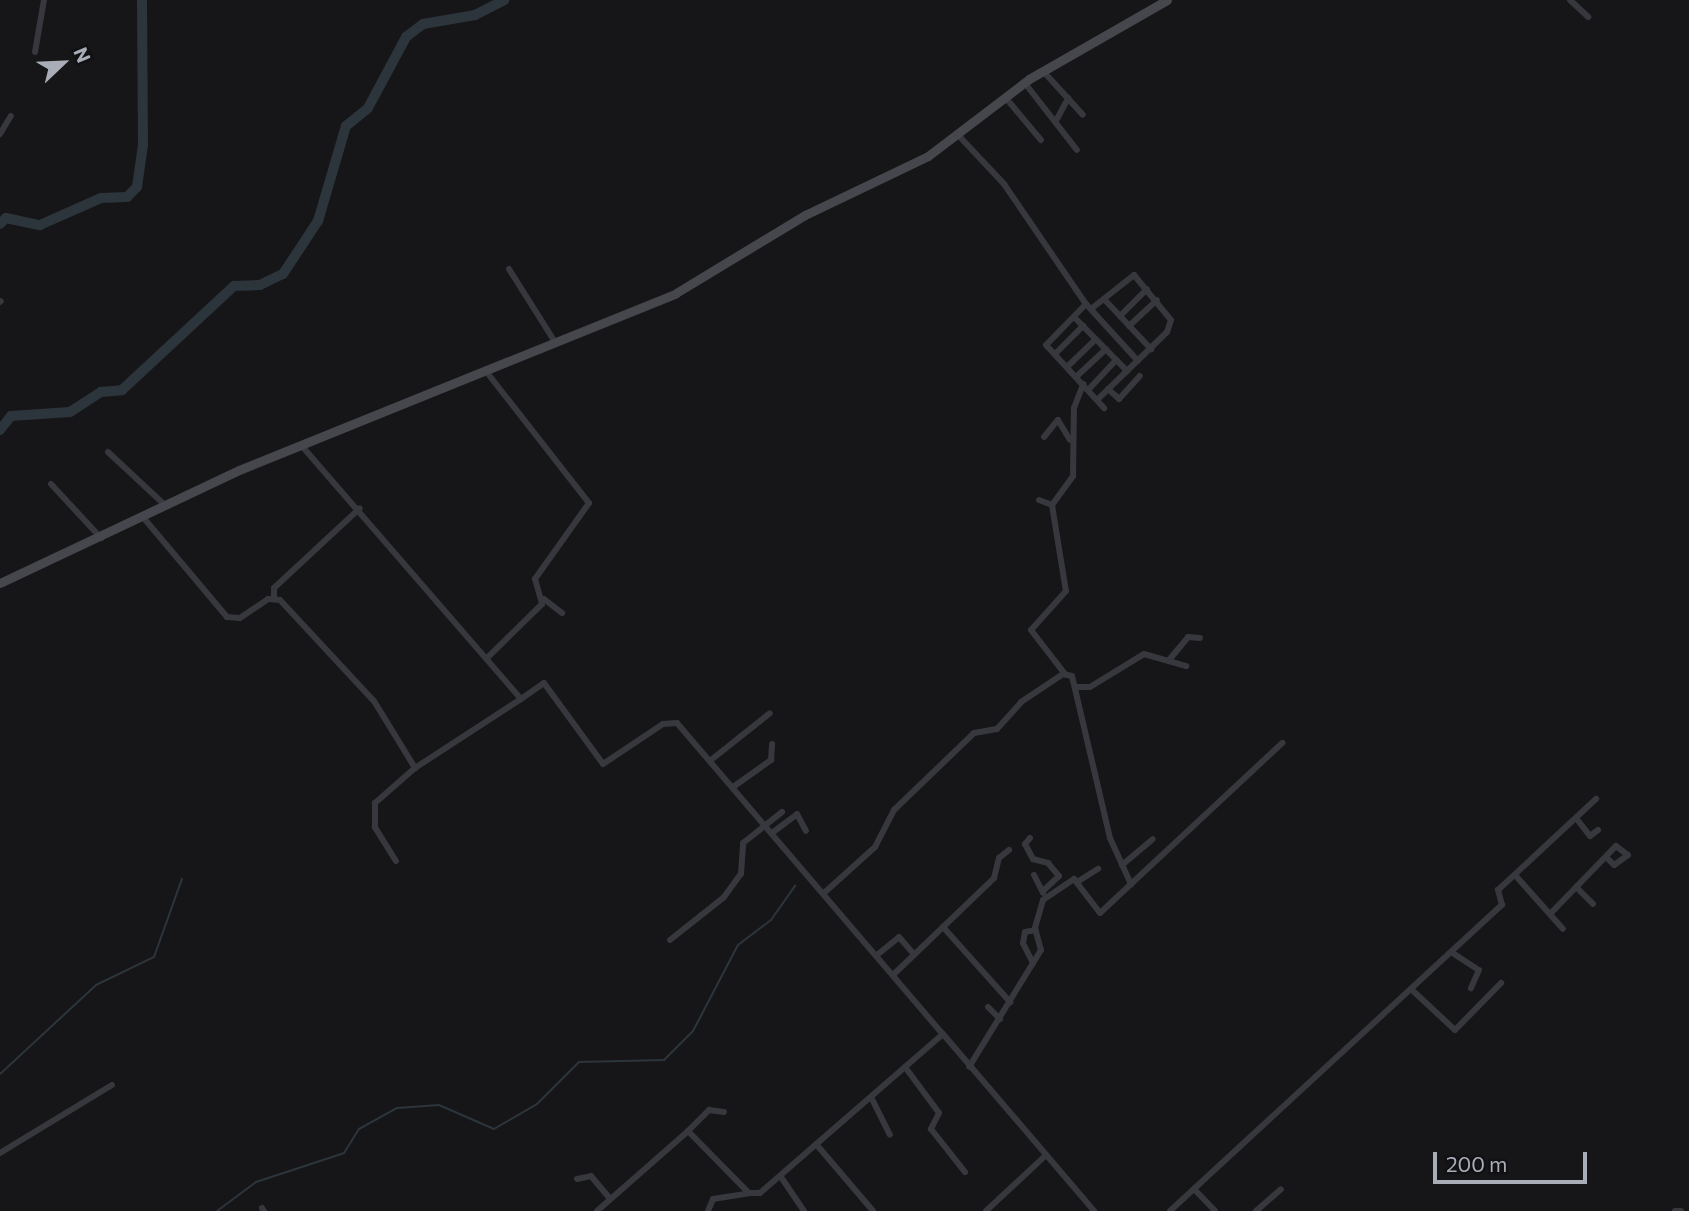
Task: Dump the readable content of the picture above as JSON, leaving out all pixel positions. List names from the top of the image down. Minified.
{"scale_bar":"200 m","north":"top right"}
